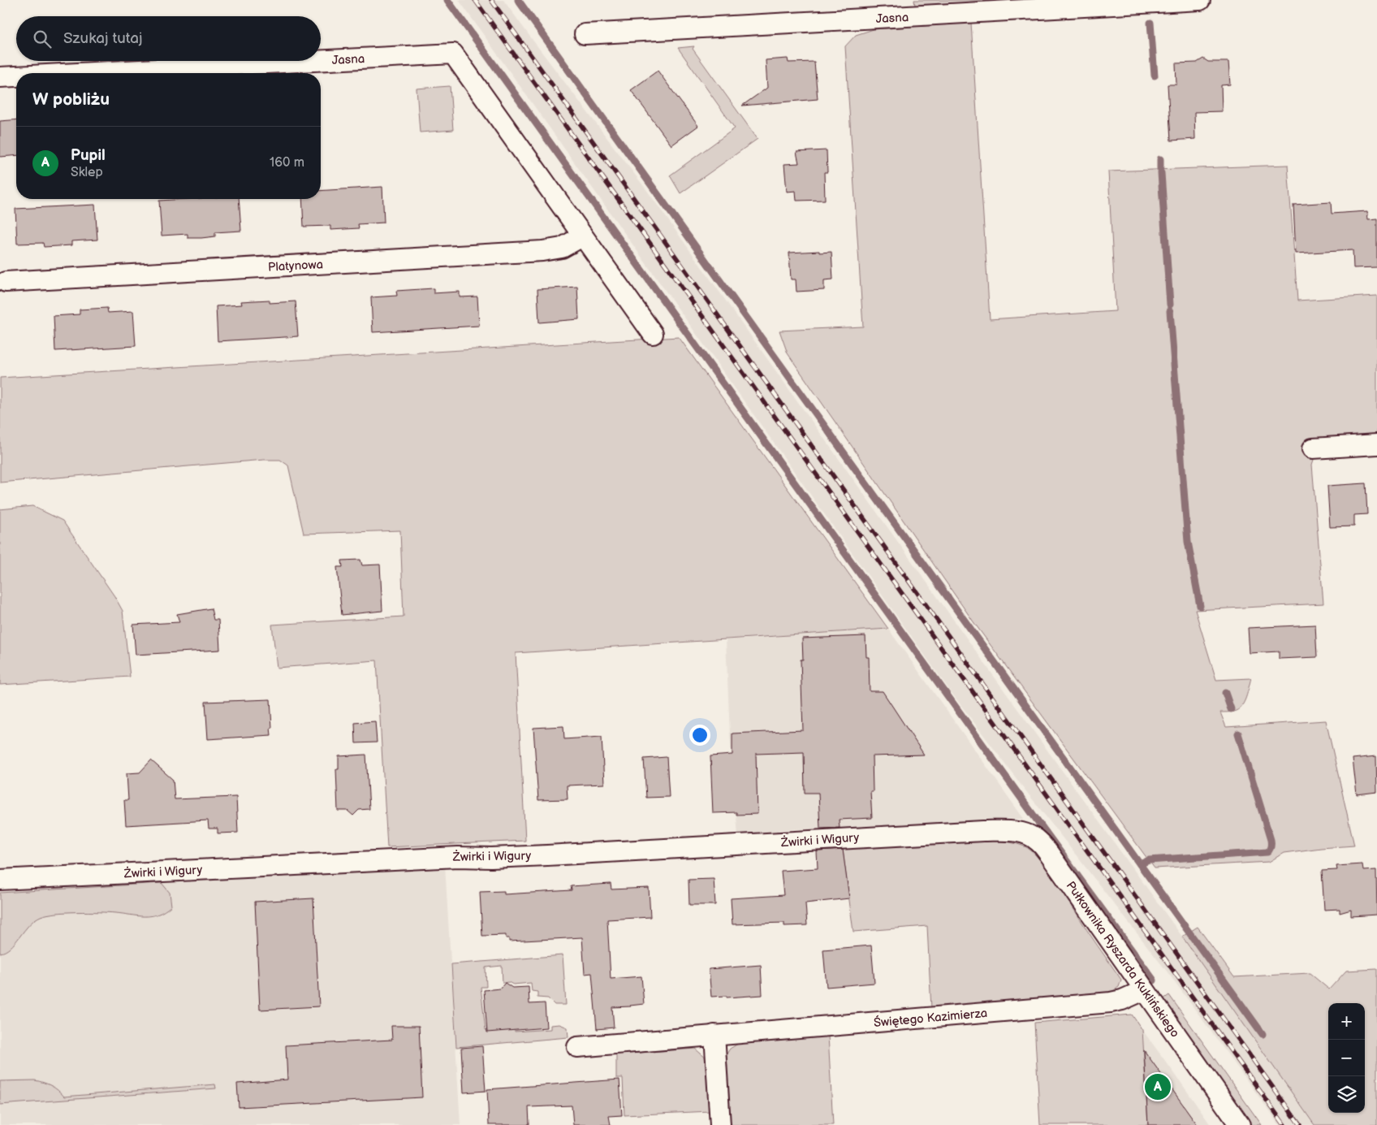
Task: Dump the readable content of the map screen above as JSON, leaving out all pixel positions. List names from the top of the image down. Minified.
{"streets":{"street":["Jasna","Platynowa","Żwirki i Wigury","Pułkownika Ryszarda Kuklińskiego","Świętego Kazimierza"]},"crossings":[["Jasna","Platynowa"],["Żwirki i Wigury","Pułkownika Ryszarda Kuklińskiego"],["Pułkownika Ryszarda Kuklińskiego","Świętego Kazimierza"]],"page":{"search":"Szukaj tutaj","heading":"W pobliżu","list":[{"mark":"A","name":"Pupil","note":"Sklep","value":"160 m"}],"map_buttons":["+","−"],"pins":"A"}}
